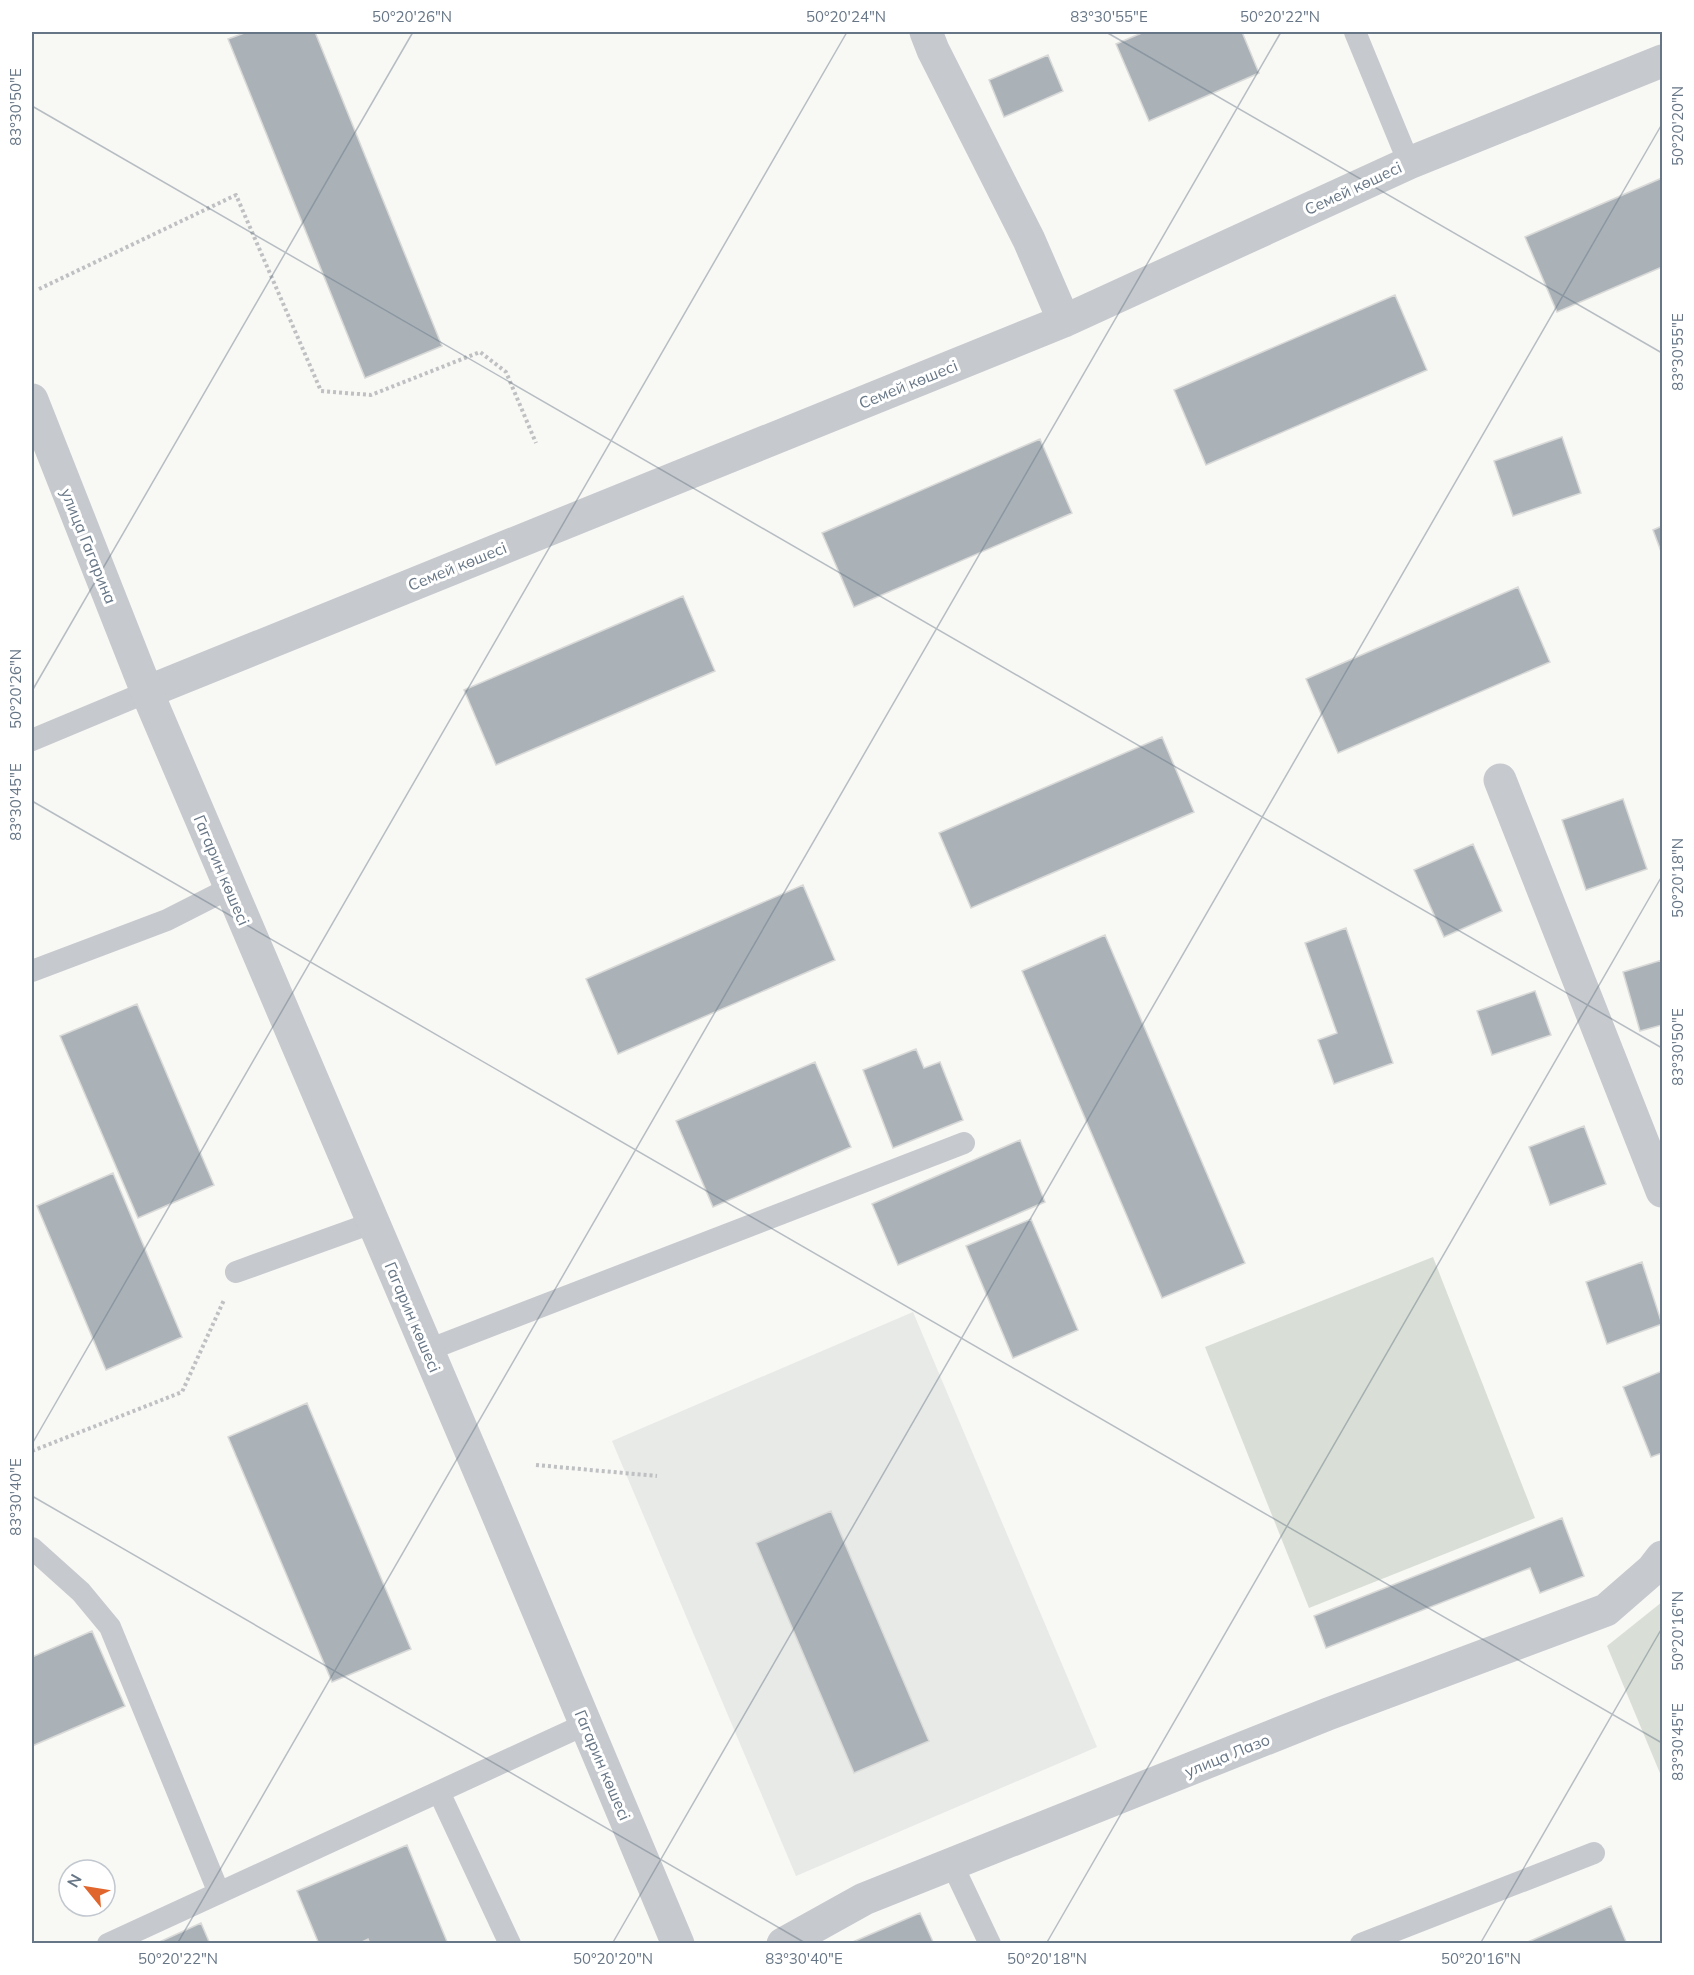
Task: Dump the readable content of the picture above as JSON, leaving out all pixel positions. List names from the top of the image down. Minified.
{"streets":{"street":["Семей көшесі","улица Гагарина","Гагарин көшесі","улица Лазо"]},"crossings":[["Семей көшесі","улица Гагарина"],["Семей көшесі","Гагарин көшесі"],["улица Гагарина","Гагарин көшесі"]],"north":"top left","coordinates":["50°20'26\"N","50°20'24\"N","83°30'55\"E","50°20'22\"N","83°30'50\"E","50°20'20\"N","83°30'45\"E","50°20'18\"N","83°30'40\"E","50°20'16\"N"]}
